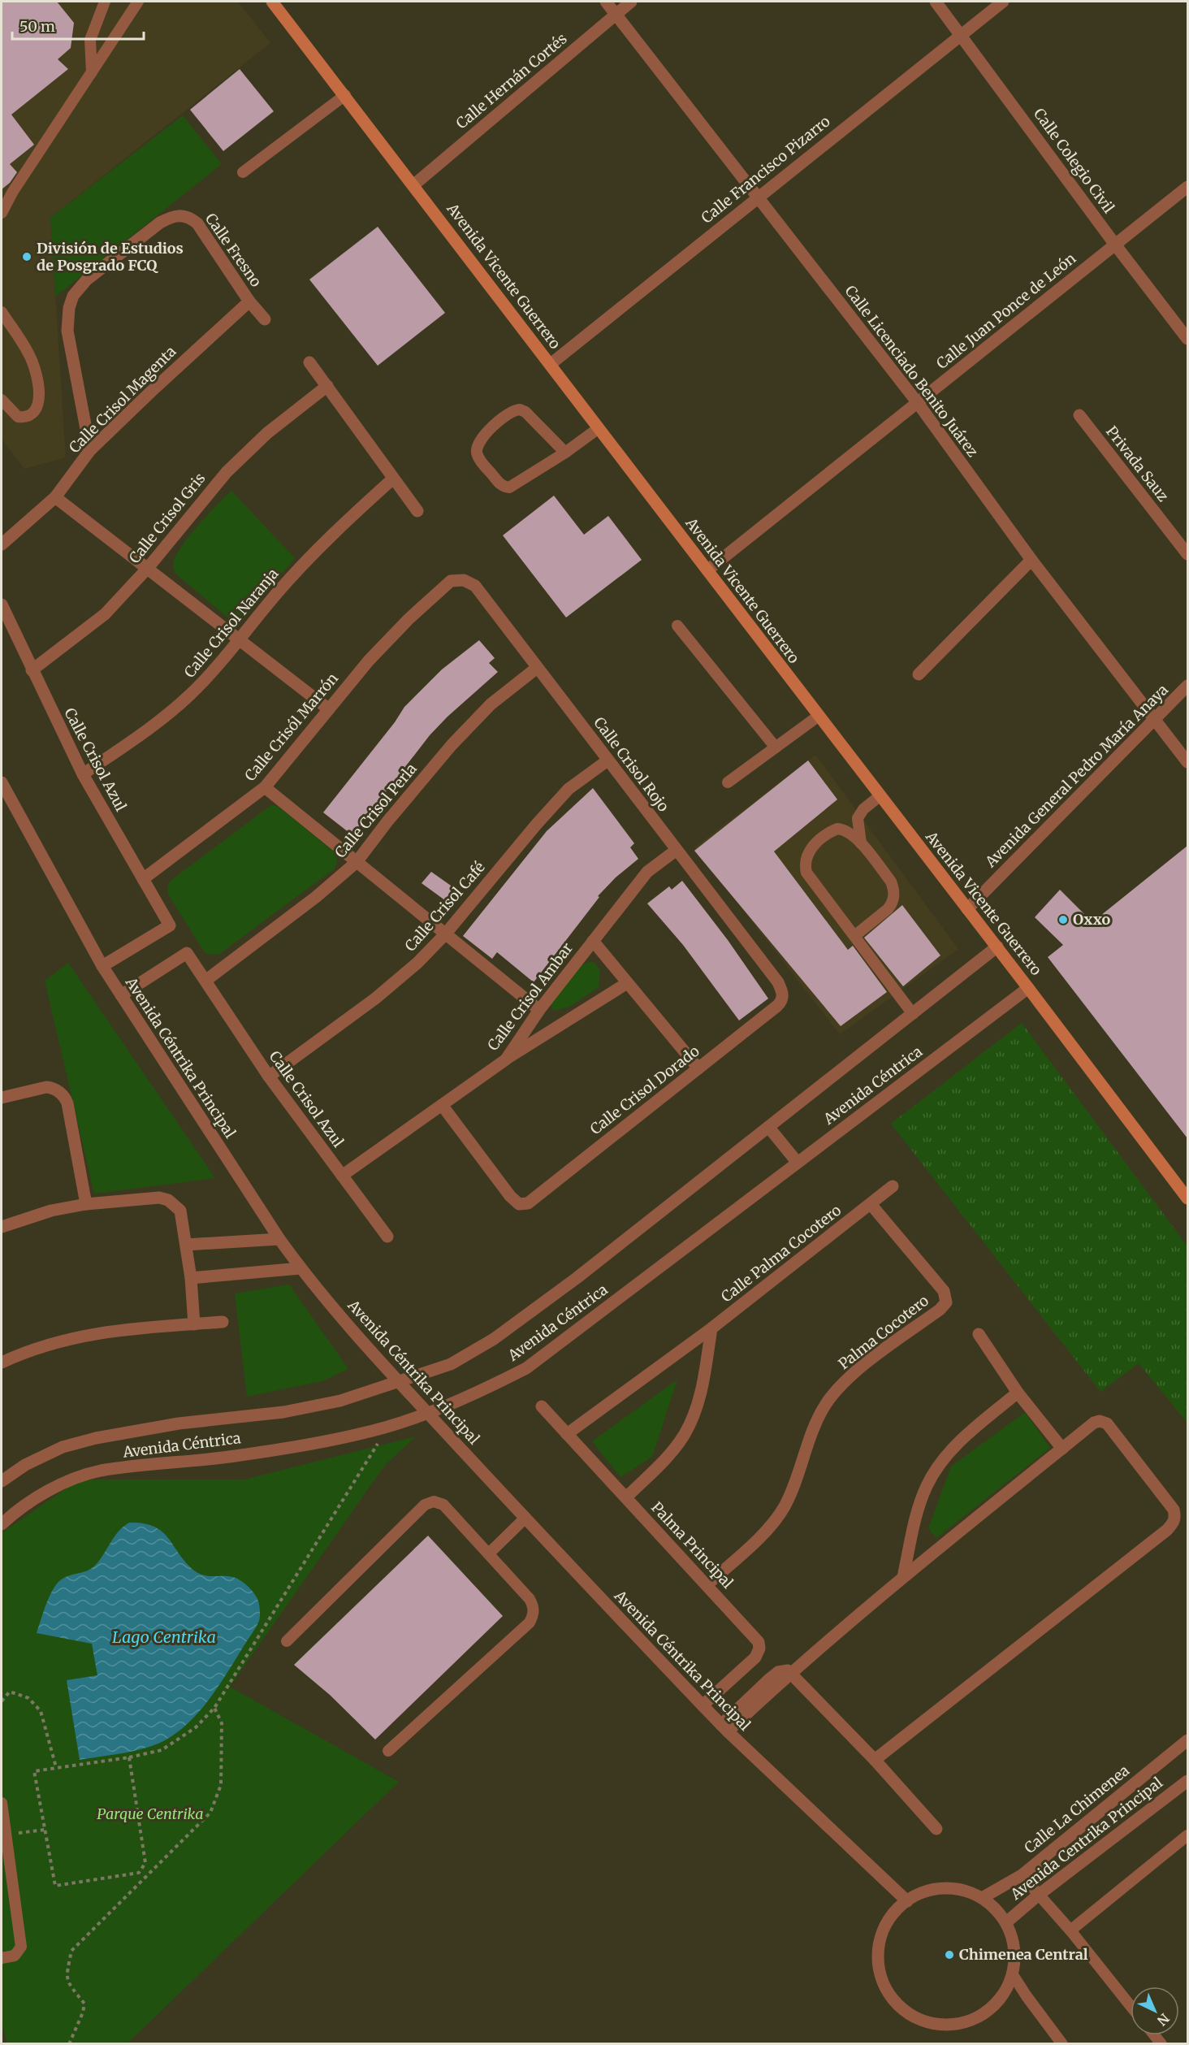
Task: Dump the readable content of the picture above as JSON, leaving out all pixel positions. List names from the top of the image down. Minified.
{"streets":{"main road":["Avenida Vicente Guerrero"],"street":["Calle Hernán Cortés","Calle Colegio Civil","Calle Francisco Pizarro","Calle Fresno","Calle Juan Ponce de León","Calle Licenciado Benito Juárez","Calle Crisol Magenta","Privada Sauz","Calle Crisol Gris","Calle Crisol Naranja","Calle Crisól Marrón","Calle Crisol Azul","Calle Crisol Rojo","Avenida General Pedro María Anaya","Calle Crisol Perla","Calle Crisol Café","Calle Crisol Ambar","Avenida Céntrika Principal","Avenida Céntrica","Calle Crisol Dorado","Calle Palma Cocotero","Palma Cocotero","Palma Principal","Calle La Chimenea","Avenida Centrika Principal"]},"crossings":[["Calle Hernán Cortés","Avenida Vicente Guerrero"],["Calle Hernán Cortés","Calle Licenciado Benito Juárez"],["Calle Colegio Civil","Calle Francisco Pizarro"],["Calle Colegio Civil","Calle Juan Ponce de León"],["Calle Francisco Pizarro","Avenida Vicente Guerrero"],["Calle Francisco Pizarro","Calle Licenciado Benito Juárez"],["Calle Fresno","Calle Crisol Magenta"],["Avenida Vicente Guerrero","Calle Juan Ponce de León"],["Avenida Vicente Guerrero","Avenida General Pedro María Anaya"],["Avenida Vicente Guerrero","Avenida Céntrica"],["Calle Juan Ponce de León","Calle Licenciado Benito Juárez"],["Calle Licenciado Benito Juárez","Avenida General Pedro María Anaya"],["Calle Crisol Gris","Calle Crisol Azul"],["Calle Crisol Naranja","Calle Crisol Azul"],["Calle Crisól Marrón","Calle Crisol Azul"],["Calle Crisól Marrón","Calle Crisol Rojo"],["Calle Crisol Azul","Calle Crisol Perla"],["Calle Crisol Azul","Calle Crisol Café"],["Calle Crisol Azul","Calle Crisol Ambar"],["Calle Crisol Azul","Avenida Céntrika Principal"],["Calle Crisol Rojo","Calle Crisol Perla"],["Calle Crisol Rojo","Calle Crisol Café"],["Calle Crisol Rojo","Calle Crisol Ambar"],["Calle Crisol Rojo","Calle Crisol Dorado"],["Calle Crisol Ambar","Calle Crisol Dorado"],["Avenida Céntrika Principal","Avenida Céntrica"],["Avenida Céntrika Principal","Palma Principal"],["Avenida Céntrika Principal","Calle La Chimenea"],["Avenida Céntrika Principal","Avenida Centrika Principal"],["Calle Palma Cocotero","Palma Cocotero"],["Calle Palma Cocotero","Palma Principal"],["Palma Cocotero","Palma Principal"],["Calle La Chimenea","Avenida Centrika Principal"]],"water":["Lago Centrika"],"parks":["Parque Centrika"],"places":["División de Estudios de Posgrado FCQ","Oxxo","Chimenea Central"],"scale_bar":"50 m","north":"bottom right"}
